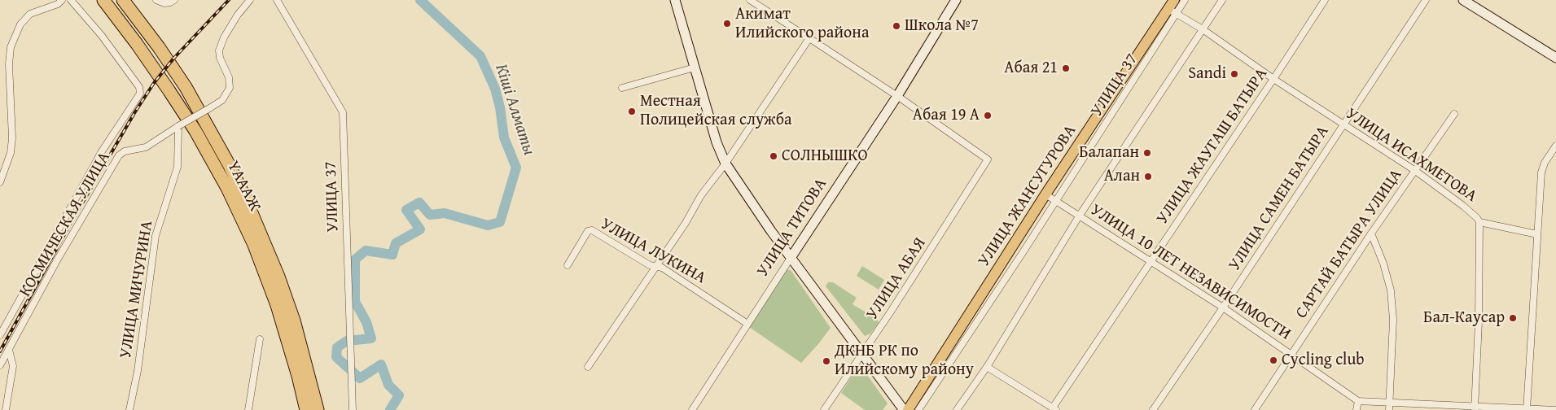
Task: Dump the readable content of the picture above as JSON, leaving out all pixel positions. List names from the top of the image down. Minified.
{"streets":{"highway":["ҮАААЖ"],"main road":["УЛИЦА ЖАНСУГУРОВА","УЛИЦА ТИТОВА"],"street":["УЛИЦА 37","УЛИЦА ЖАУГАШ БАТЫРА","УЛИЦА ИСАХМЕТОВА","УЛИЦА САМЕН БАТЫРА","КОСМИЧЕСКАЯ УЛИЦА","САРТАЙ БАТЫРА УЛИЦА","УЛИЦА ЛУКИНА","УЛИЦА 10 ЛЕТ НЕЗАВИСИМОСТИ","УЛИЦА АБАЯ","УЛИЦА МИЧУРИНА"]},"crossings":[["УЛИЦА ЖАУГАШ БАТЫРА","УЛИЦА ИСАХМЕТОВА"],["УЛИЦА ЖАУГАШ БАТЫРА","УЛИЦА 10 ЛЕТ НЕЗАВИСИМОСТИ"],["УЛИЦА ИСАХМЕТОВА","УЛИЦА ЖАНСУГУРОВА"],["УЛИЦА ИСАХМЕТОВА","УЛИЦА САМЕН БАТЫРА"],["УЛИЦА ИСАХМЕТОВА","САРТАЙ БАТЫРА УЛИЦА"],["УЛИЦА ЖАНСУГУРОВА","УЛИЦА 10 ЛЕТ НЕЗАВИСИМОСТИ"],["УЛИЦА САМЕН БАТЫРА","УЛИЦА 10 ЛЕТ НЕЗАВИСИМОСТИ"],["КОСМИЧЕСКАЯ УЛИЦА","УЛИЦА МИЧУРИНА"],["УЛИЦА ТИТОВА","УЛИЦА ЛУКИНА"],["УЛИЦА ТИТОВА","УЛИЦА АБАЯ"],["САРТАЙ БАТЫРА УЛИЦА","УЛИЦА 10 ЛЕТ НЕЗАВИСИМОСТИ"]],"water":["Кіші Алматы"],"places":["Акимат Илийского района","Школа №7","Абая 21","Sandi","Местная Полицейская служба","Абая 19 А","Балапан","СОЛНЫШКО","Алан","Бал-Каусар","Cycling club","ДКНБ РК по Илийскому району"]}
